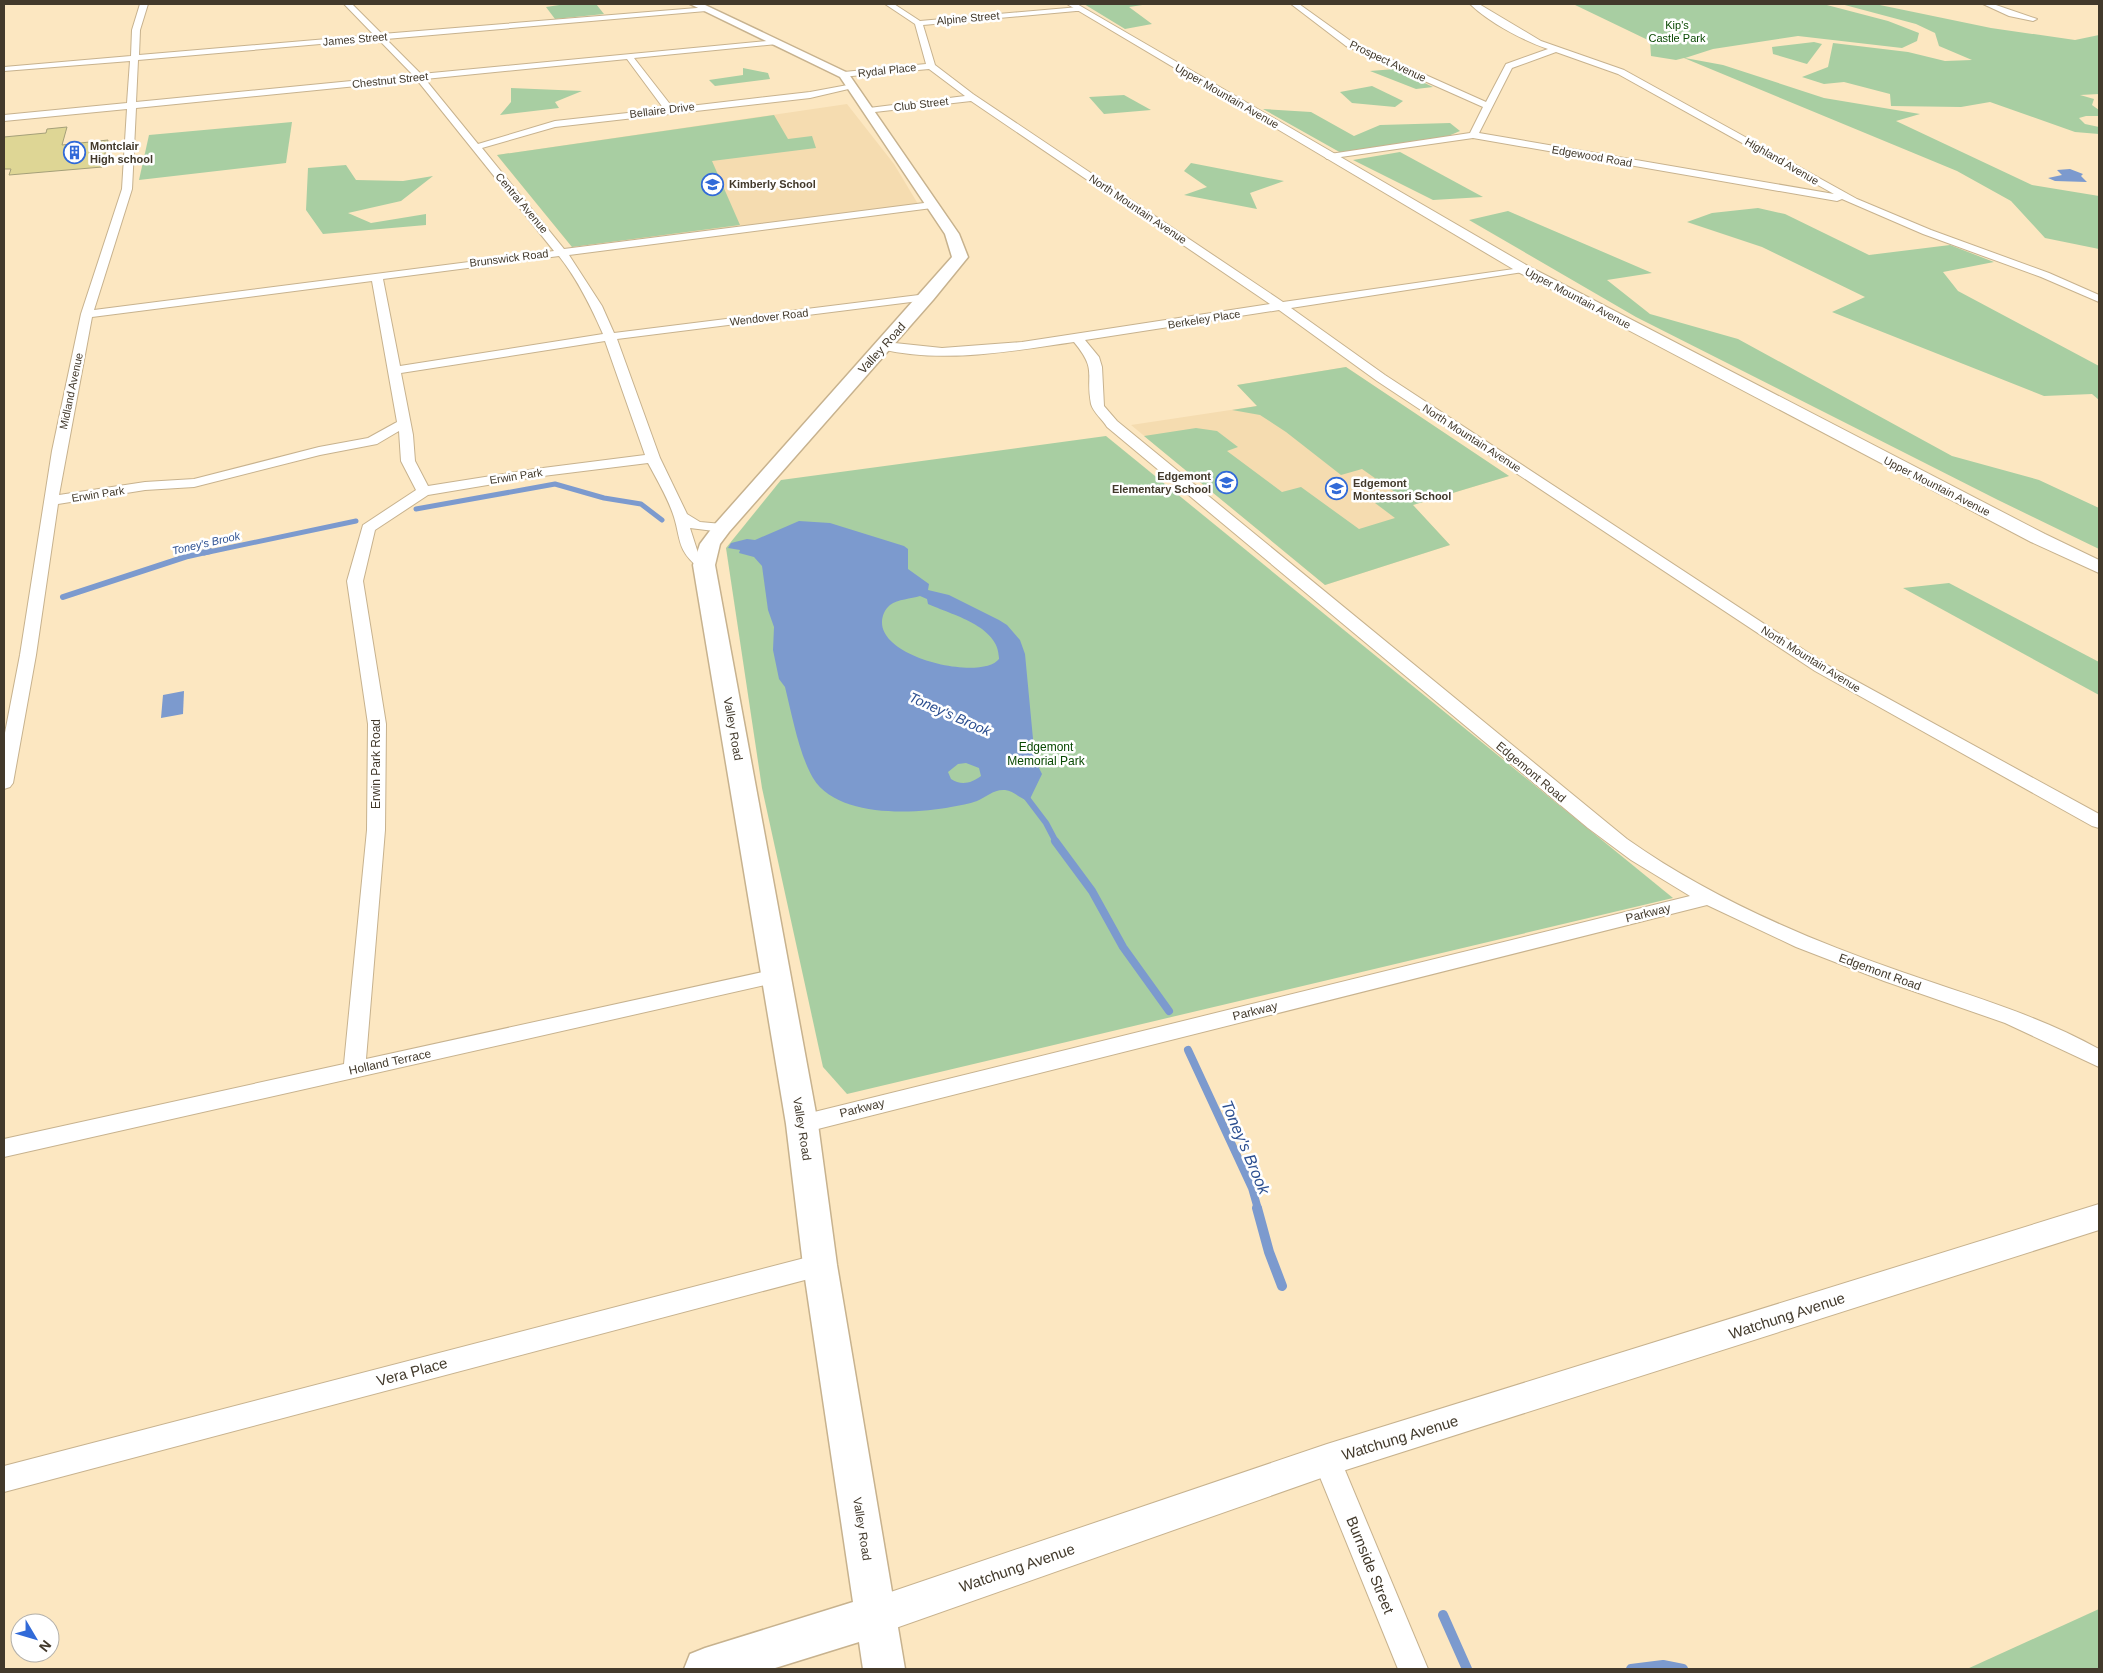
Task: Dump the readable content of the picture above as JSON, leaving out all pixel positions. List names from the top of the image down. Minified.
{"streets":{"main road":["Valley Road","Watchung Avenue"],"street":["Alpine Street","James Street","Prospect Avenue","Rydal Place","Chestnut Street","Upper Mountain Avenue","Club Street","Bellaire Drive","Edgewood Road","Highland Avenue","Central Avenue","North Mountain Avenue","Brunswick Road","Wendover Road","Berkeley Place","Midland Avenue","Erwin Park","Erwin Park Road","Edgemont Road","Parkway","Holland Terrace","Vera Place","Burnside Street"]},"crossings":[["Alpine Street","Upper Mountain Avenue"],["James Street","Central Avenue"],["James Street","Midland Avenue"],["Rydal Place","Bellaire Drive"],["Rydal Place","North Mountain Avenue"],["Rydal Place","Valley Road"],["Chestnut Street","Central Avenue"],["Chestnut Street","Midland Avenue"],["Upper Mountain Avenue","Edgewood Road"],["Upper Mountain Avenue","Berkeley Place"],["Club Street","North Mountain Avenue"],["Club Street","Valley Road"],["Bellaire Drive","Central Avenue"],["Bellaire Drive","Valley Road"],["Edgewood Road","Highland Avenue"],["Central Avenue","Brunswick Road"],["Central Avenue","Wendover Road"],["Central Avenue","Valley Road"],["Central Avenue","Erwin Park"],["North Mountain Avenue","Berkeley Place"],["Brunswick Road","Valley Road"],["Brunswick Road","Midland Avenue"],["Wendover Road","Valley Road"],["Berkeley Place","Valley Road"],["Berkeley Place","Edgemont Road"],["Valley Road","Parkway"],["Valley Road","Holland Terrace"],["Valley Road","Watchung Avenue"],["Valley Road","Vera Place"],["Midland Avenue","Erwin Park"],["Erwin Park","Erwin Park Road"],["Erwin Park Road","Holland Terrace"],["Edgemont Road","Parkway"],["Watchung Avenue","Burnside Street"]],"water":["Toney's Brook"],"parks":["Kip's Castle Park","Edgemont Memorial Park"],"places":{"building":["Montclair High school"],"school or university":["Kimberly School","Edgemont Elementary School","Edgemont Montessori School"]},"north":"bottom right"}
